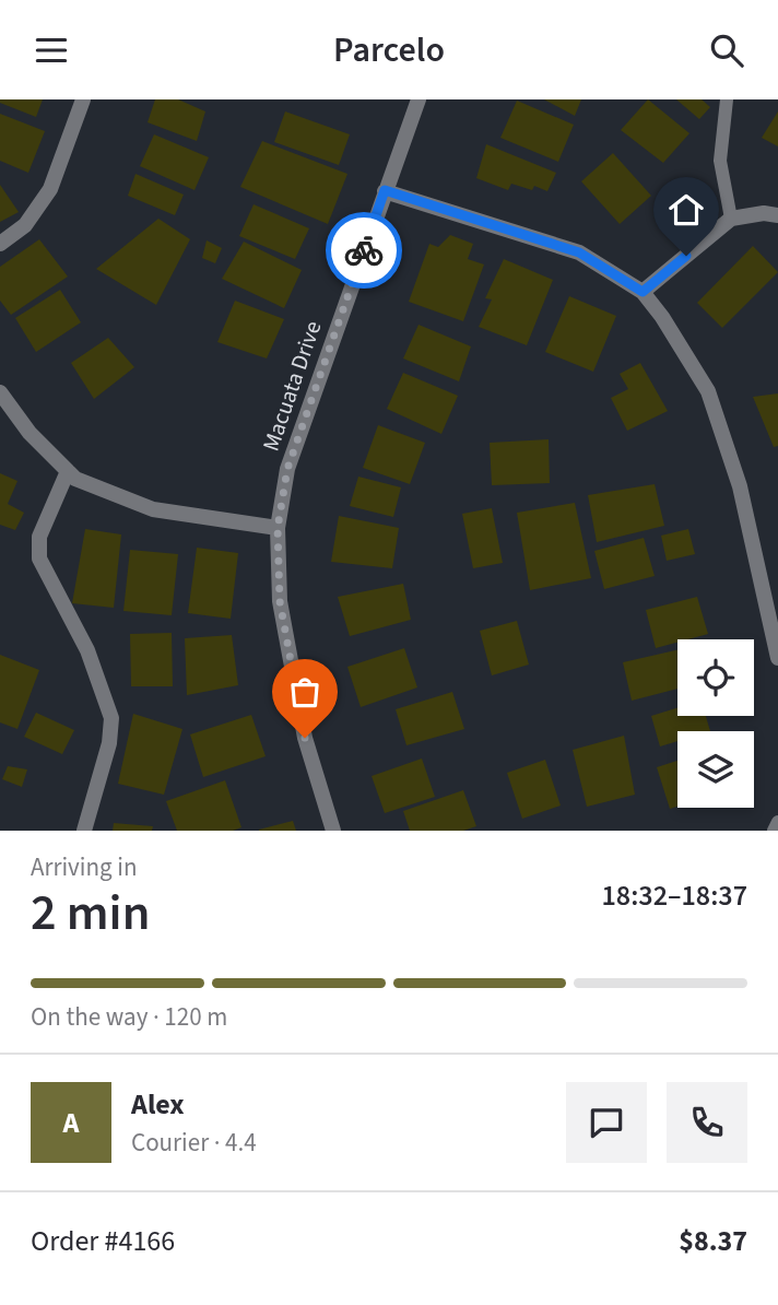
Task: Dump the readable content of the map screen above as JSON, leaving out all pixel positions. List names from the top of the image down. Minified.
{"streets":{"street":["Macuata Drive"]},"page":{"header":"Parcelo","heading":["2 min","Arriving in","18:32–18:37"],"panel":["Alex","Courier · 4.4","Order #4166","$8.37"],"bar":"On the way · 120 m","round":"A"}}
